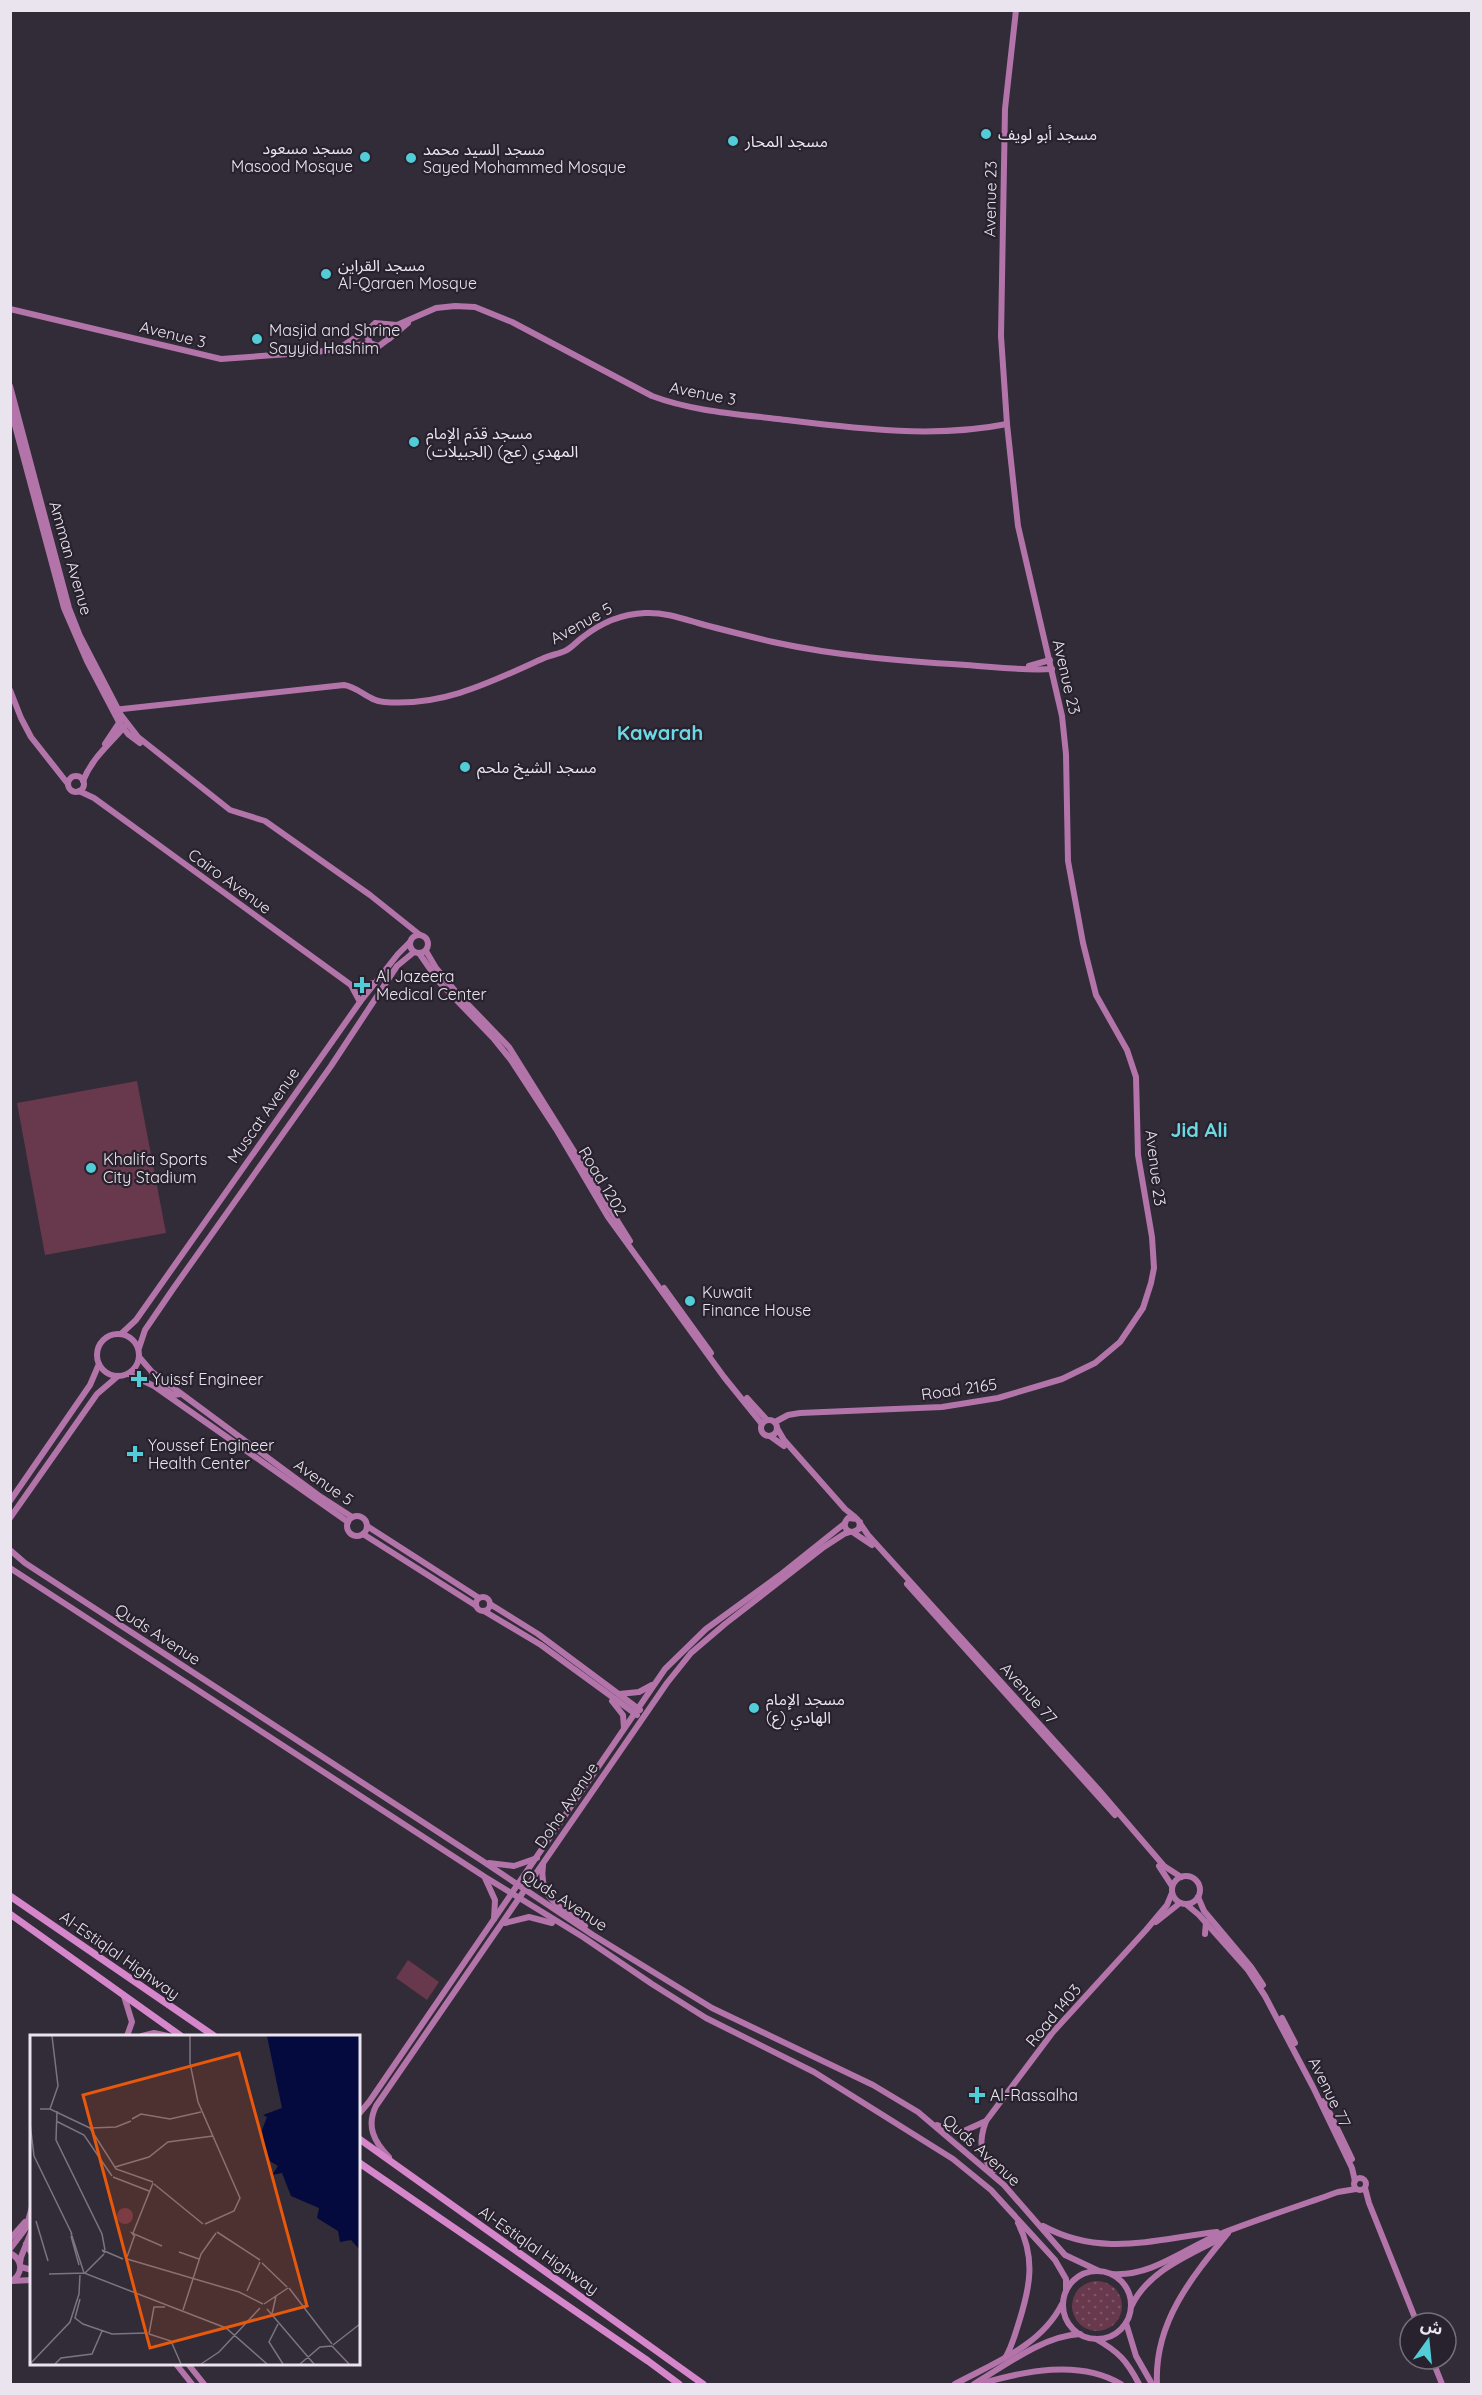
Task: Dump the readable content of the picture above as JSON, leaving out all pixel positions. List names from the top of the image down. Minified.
{"streets":{"main road":["Al-Estiqlal Highway"],"street":["Avenue 23","Avenue 3","Amman Avenue","Avenue 5","Cairo Avenue","Muscat Avenue","Road 1202","Road 2165","Quds Avenue","Avenue 77","Doha Avenue","Road 1403"]},"crossings":[["Avenue 23","Avenue 3"],["Avenue 23","Avenue 5"],["Avenue 23","Road 2165"],["Amman Avenue","Avenue 5"],["Amman Avenue","Muscat Avenue"],["Amman Avenue","Road 1202"],["Avenue 5","Muscat Avenue"],["Cairo Avenue","Muscat Avenue"],["Muscat Avenue","Road 1202"],["Road 2165","Avenue 77"],["Quds Avenue","Doha Avenue"],["Quds Avenue","Road 1403"],["Avenue 77","Doha Avenue"],["Avenue 77","Road 1403"],["Doha Avenue","Al-Estiqlal Highway"]],"districts":["Kawarah","Jid Ali"],"places":{"other":["مسجد أبو لويف","مسجد المحار","مسجد مسعود Masood Mosque","مسجد السيد محمد Sayed Mohammed Mosque","مسجد القراين Al-Qaraen Mosque","Masjid and Shrine Sayyid Hashim","مسجد قدَم الإمام المهدي (عج) (الجبيلات)","مسجد الشيخ ملحم","Khalifa Sports City Stadium","Kuwait Finance House","مسجد الإمام الهادي (ع)"],"health":["Al Jazeera Medical Center","Yuissf Engineer","Youssef Engineer Health Center","Al-Rassalha"]},"north":"top"}
